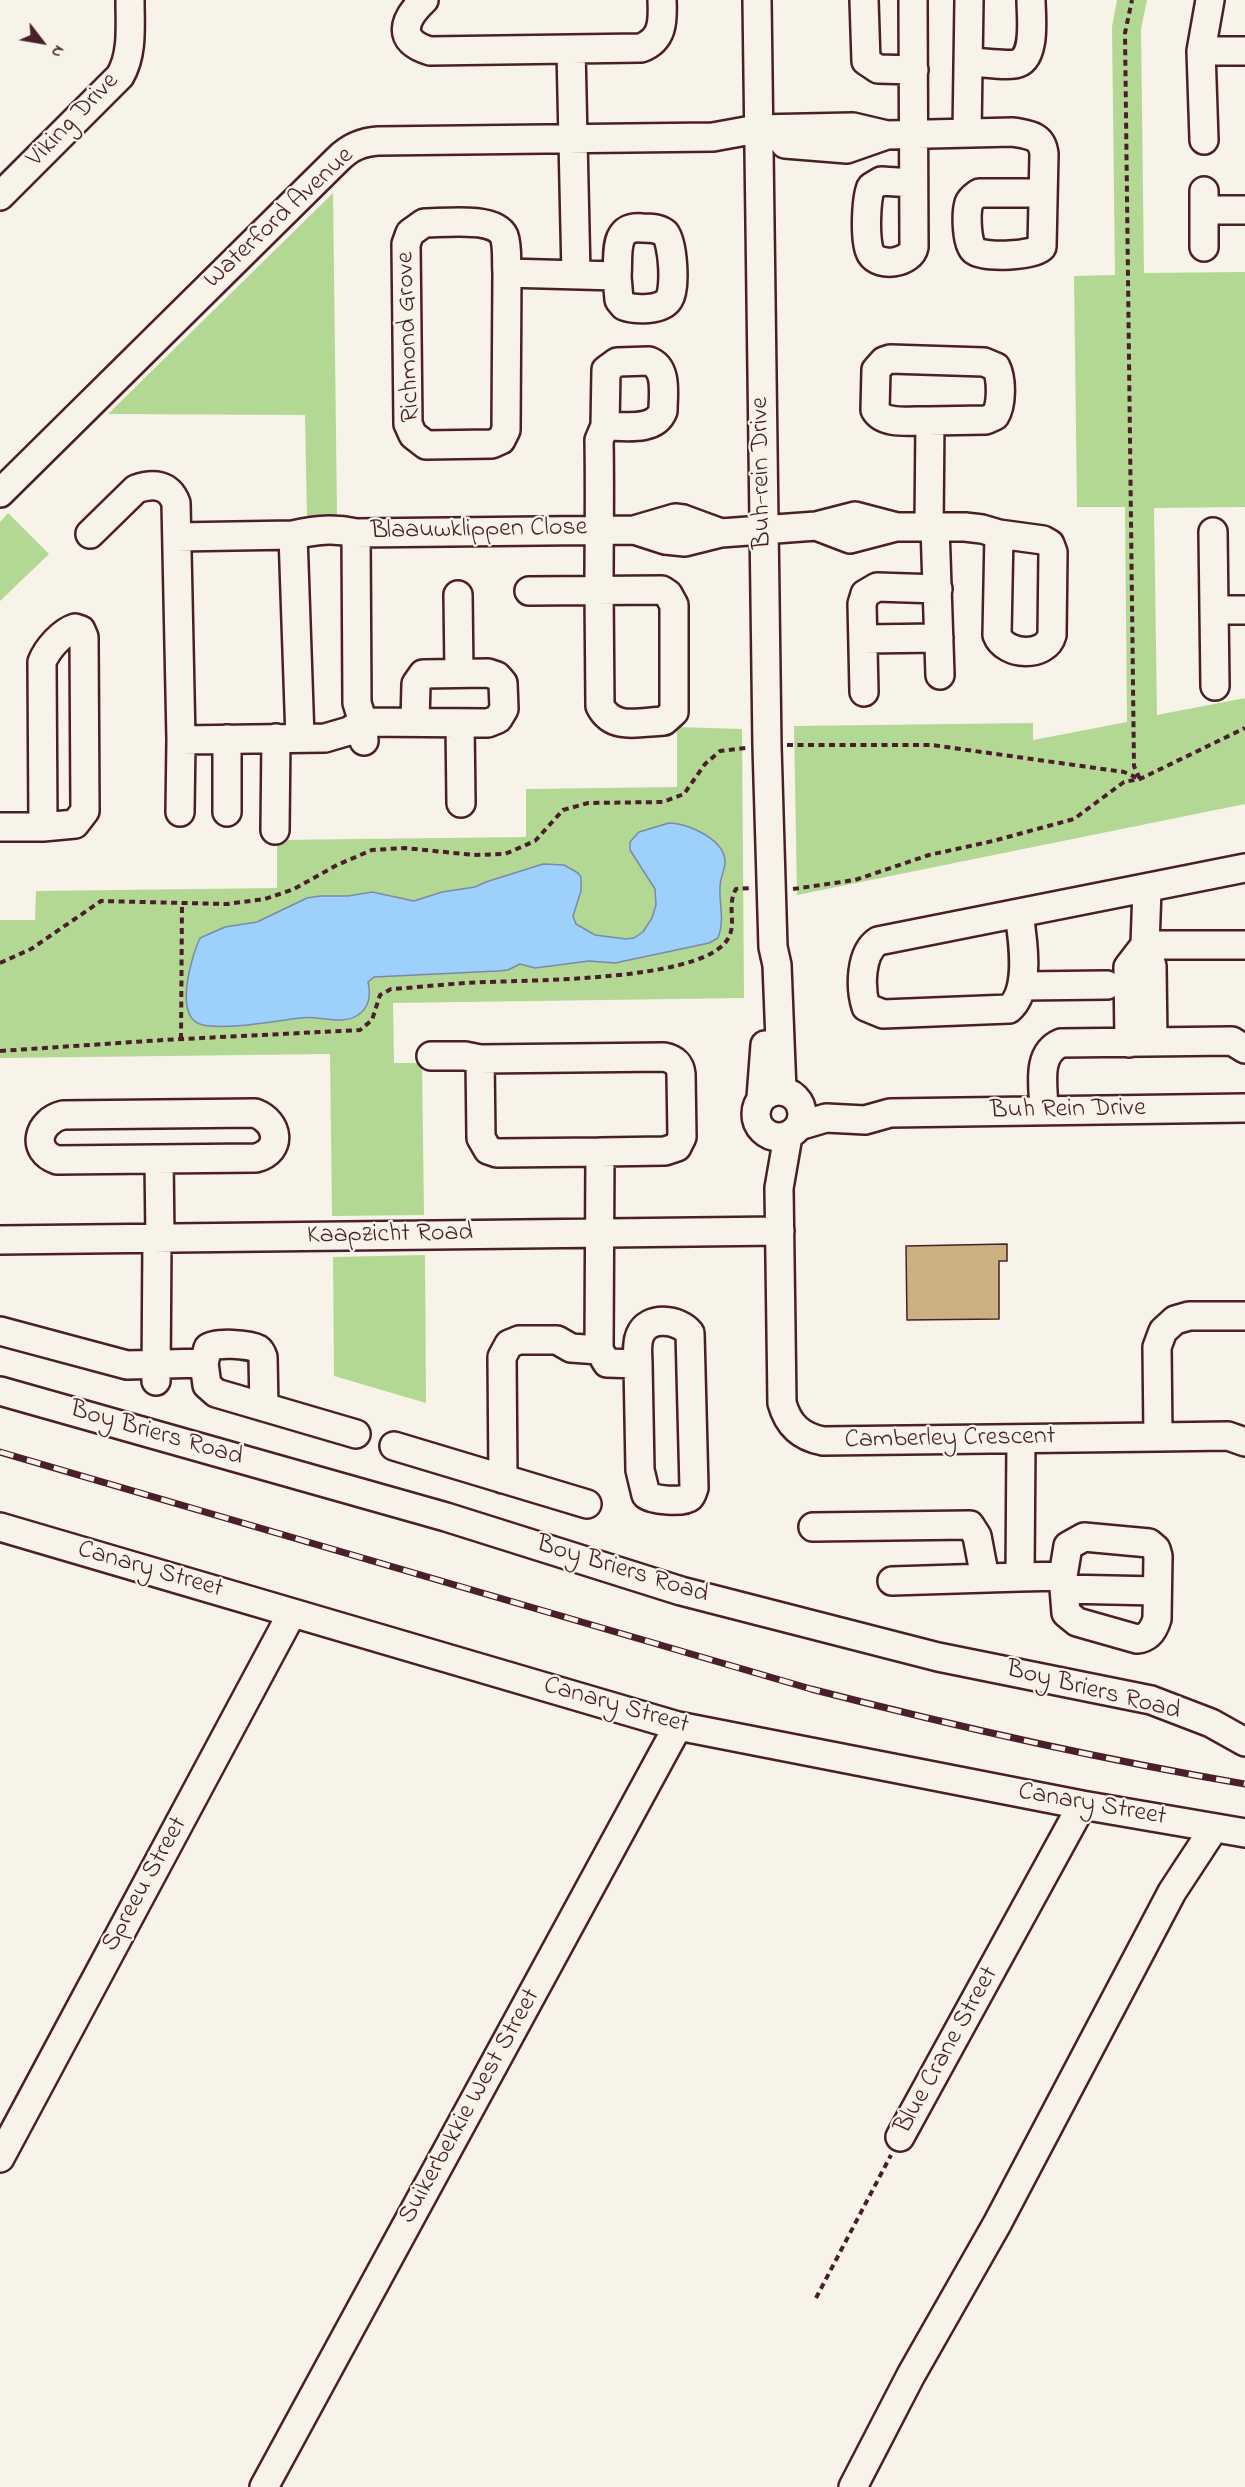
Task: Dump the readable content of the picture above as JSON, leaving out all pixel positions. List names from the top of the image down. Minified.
{"streets":{"street":["Viking Drive","Waterford Avenue","Richmond Grove","Buh-rein Drive","Blaauwklippen Close","Buh Rein Drive","Kaapzicht Road","Boy Briers Road","Camberley Crescent","Canary Street","Spreeu Street","Blue Crane Street","Suikerbekkie West Street"]},"crossings":[["Waterford Avenue","Buh-rein Drive"],["Buh-rein Drive","Blaauwklippen Close"],["Buh-rein Drive","Buh Rein Drive"],["Buh Rein Drive","Camberley Crescent"],["Kaapzicht Road","Camberley Crescent"],["Canary Street","Spreeu Street"],["Canary Street","Blue Crane Street"],["Canary Street","Suikerbekkie West Street"]],"north":"bottom right"}
